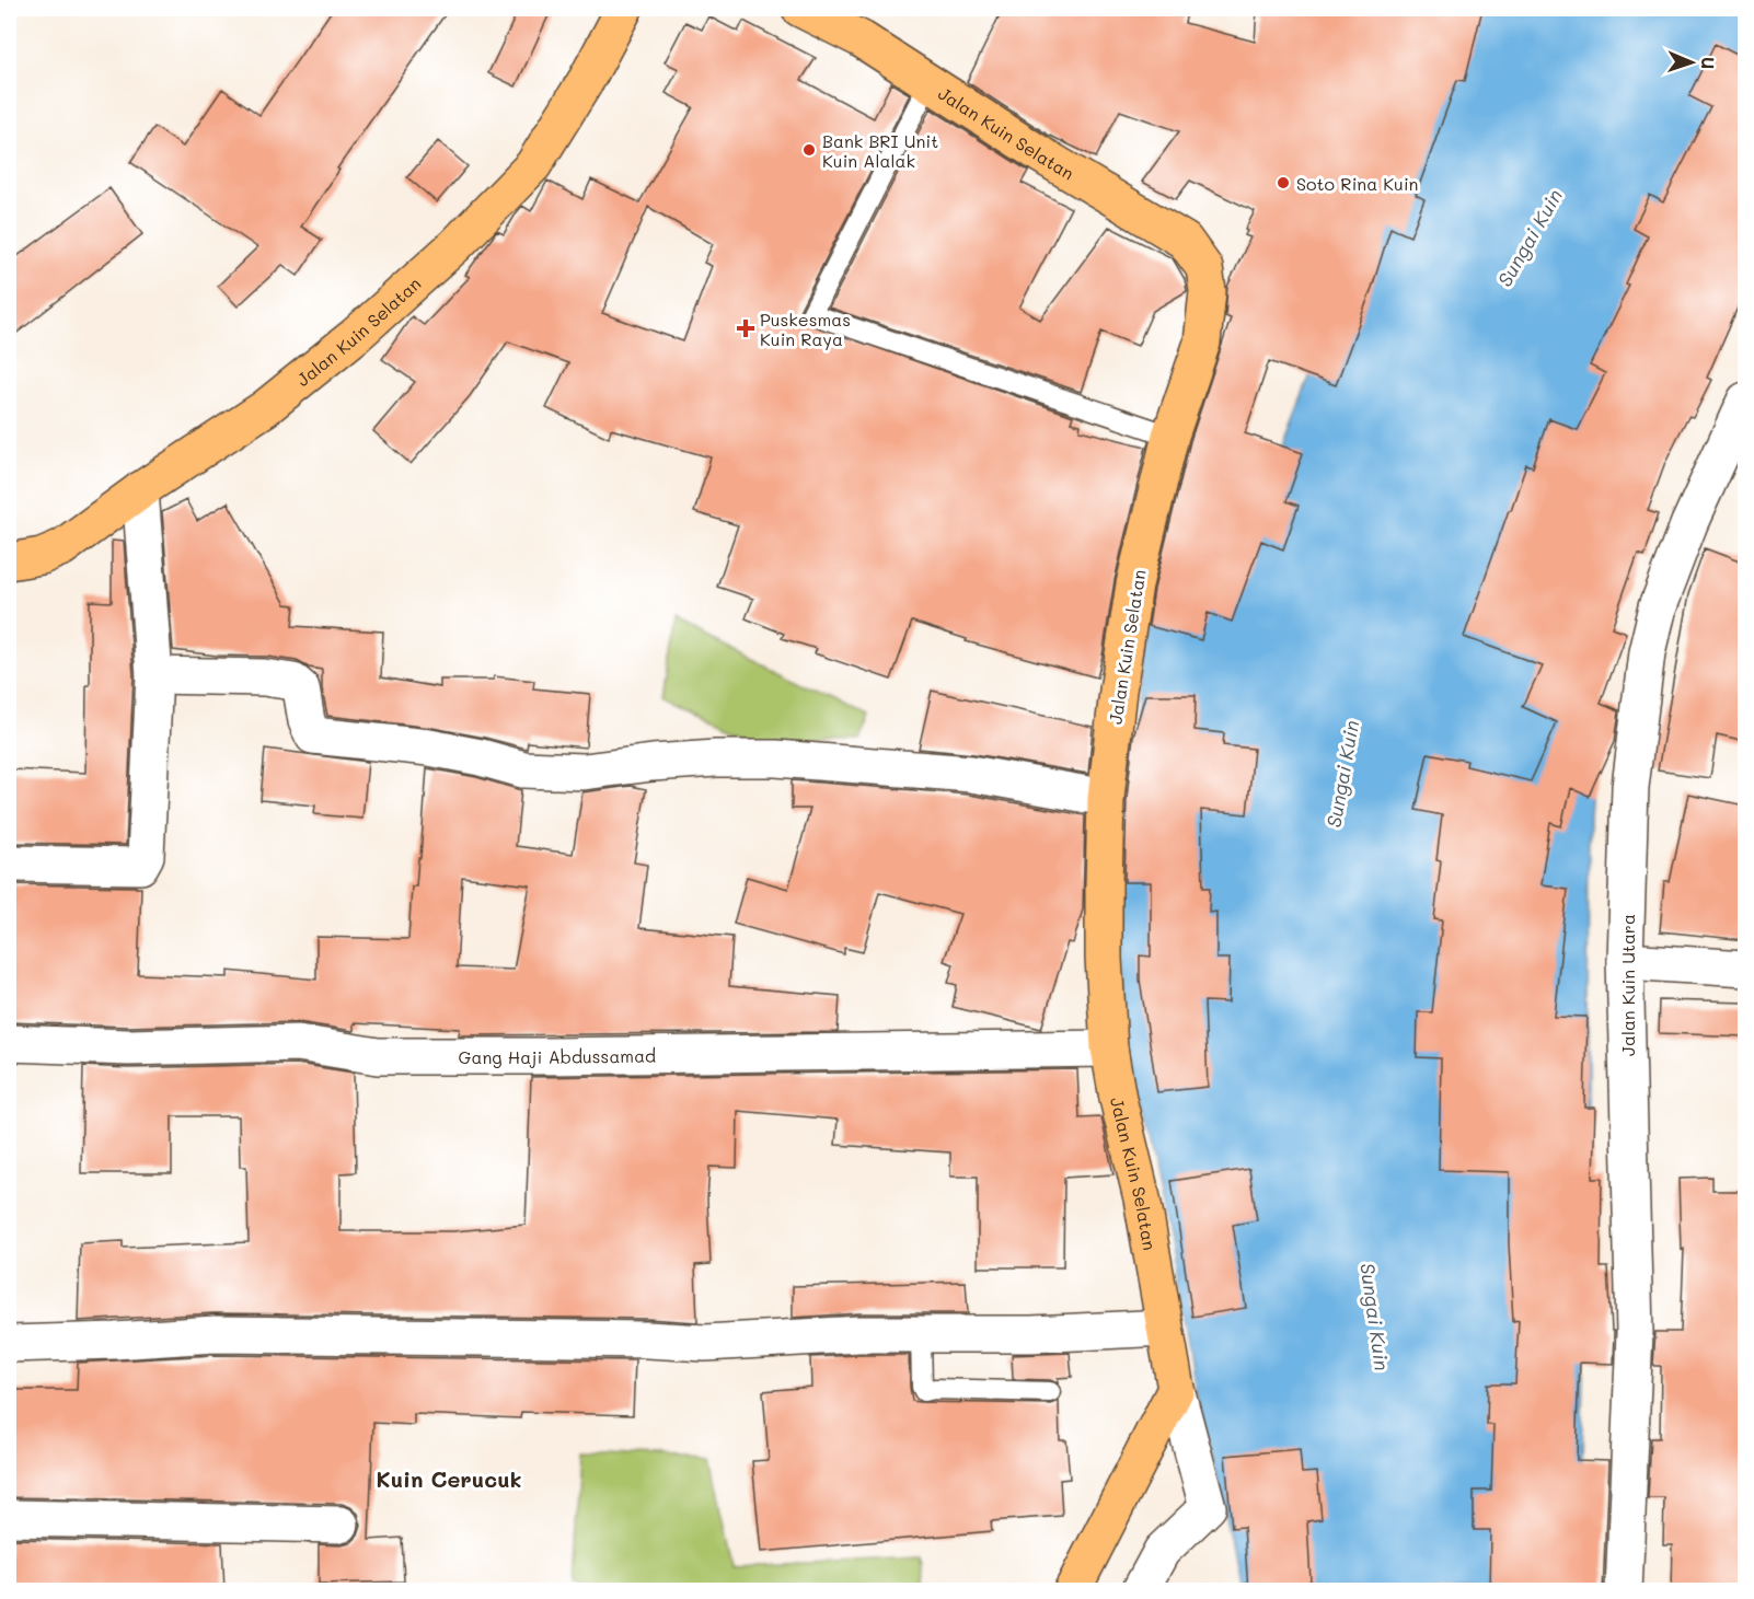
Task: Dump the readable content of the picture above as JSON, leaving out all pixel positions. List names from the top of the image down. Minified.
{"streets":{"main road":["Jalan Kuin Selatan"],"street":["Jalan Kuin Utara","Gang Haji Abdussamad"]},"crossings":[["Jalan Kuin Selatan","Gang Haji Abdussamad"]],"districts":["Kuin Cerucuk"],"water":["Sungai Kuin"],"places":{"other":["Bank BRI Unit Kuin Alalak","Soto Rina Kuin"],"health":["Puskesmas Kuin Raya"]},"north":"right"}
